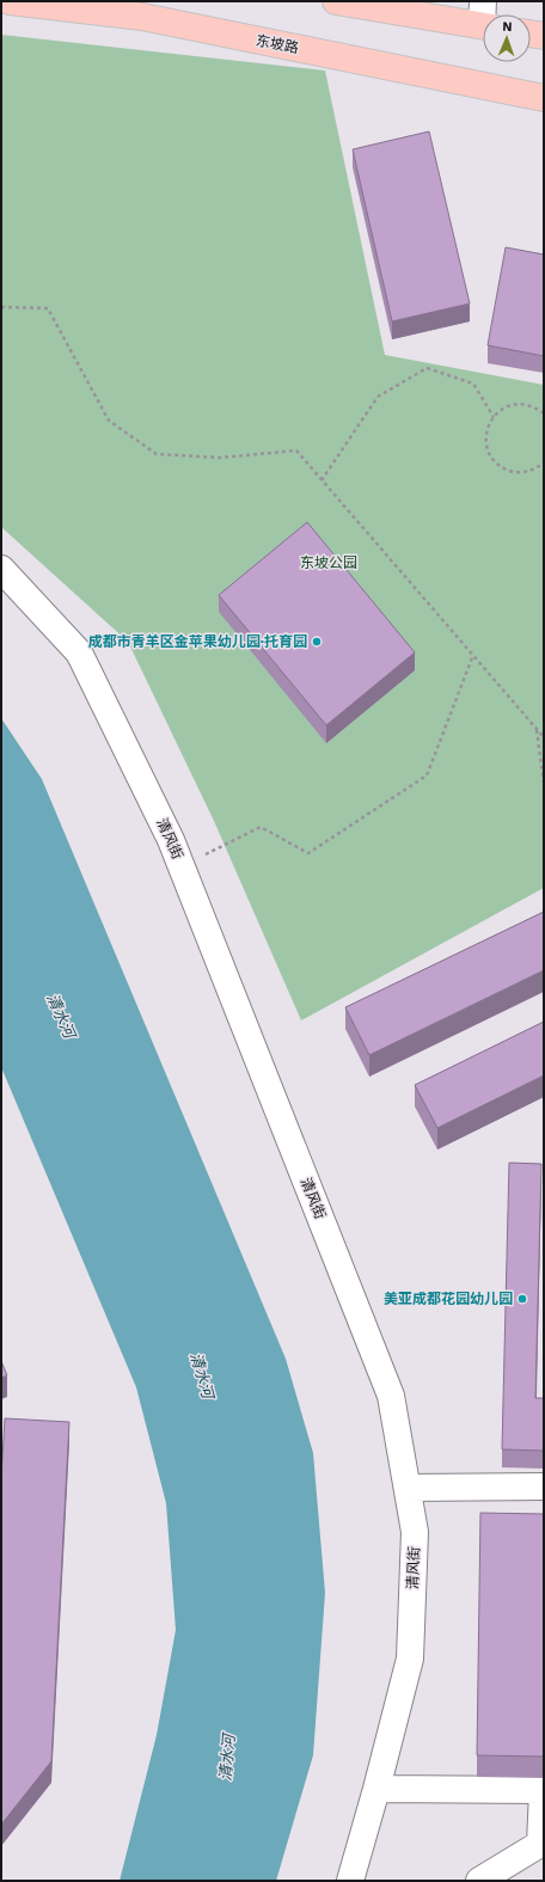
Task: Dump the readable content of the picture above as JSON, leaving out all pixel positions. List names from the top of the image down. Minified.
{"streets":{"main road":["东坡路"],"street":["清风街"]},"water":["清水河"],"parks":["东坡公园"],"places":["成都市青羊区金苹果幼儿园·托育园","美亚成都花园幼儿园"],"north":"top"}
